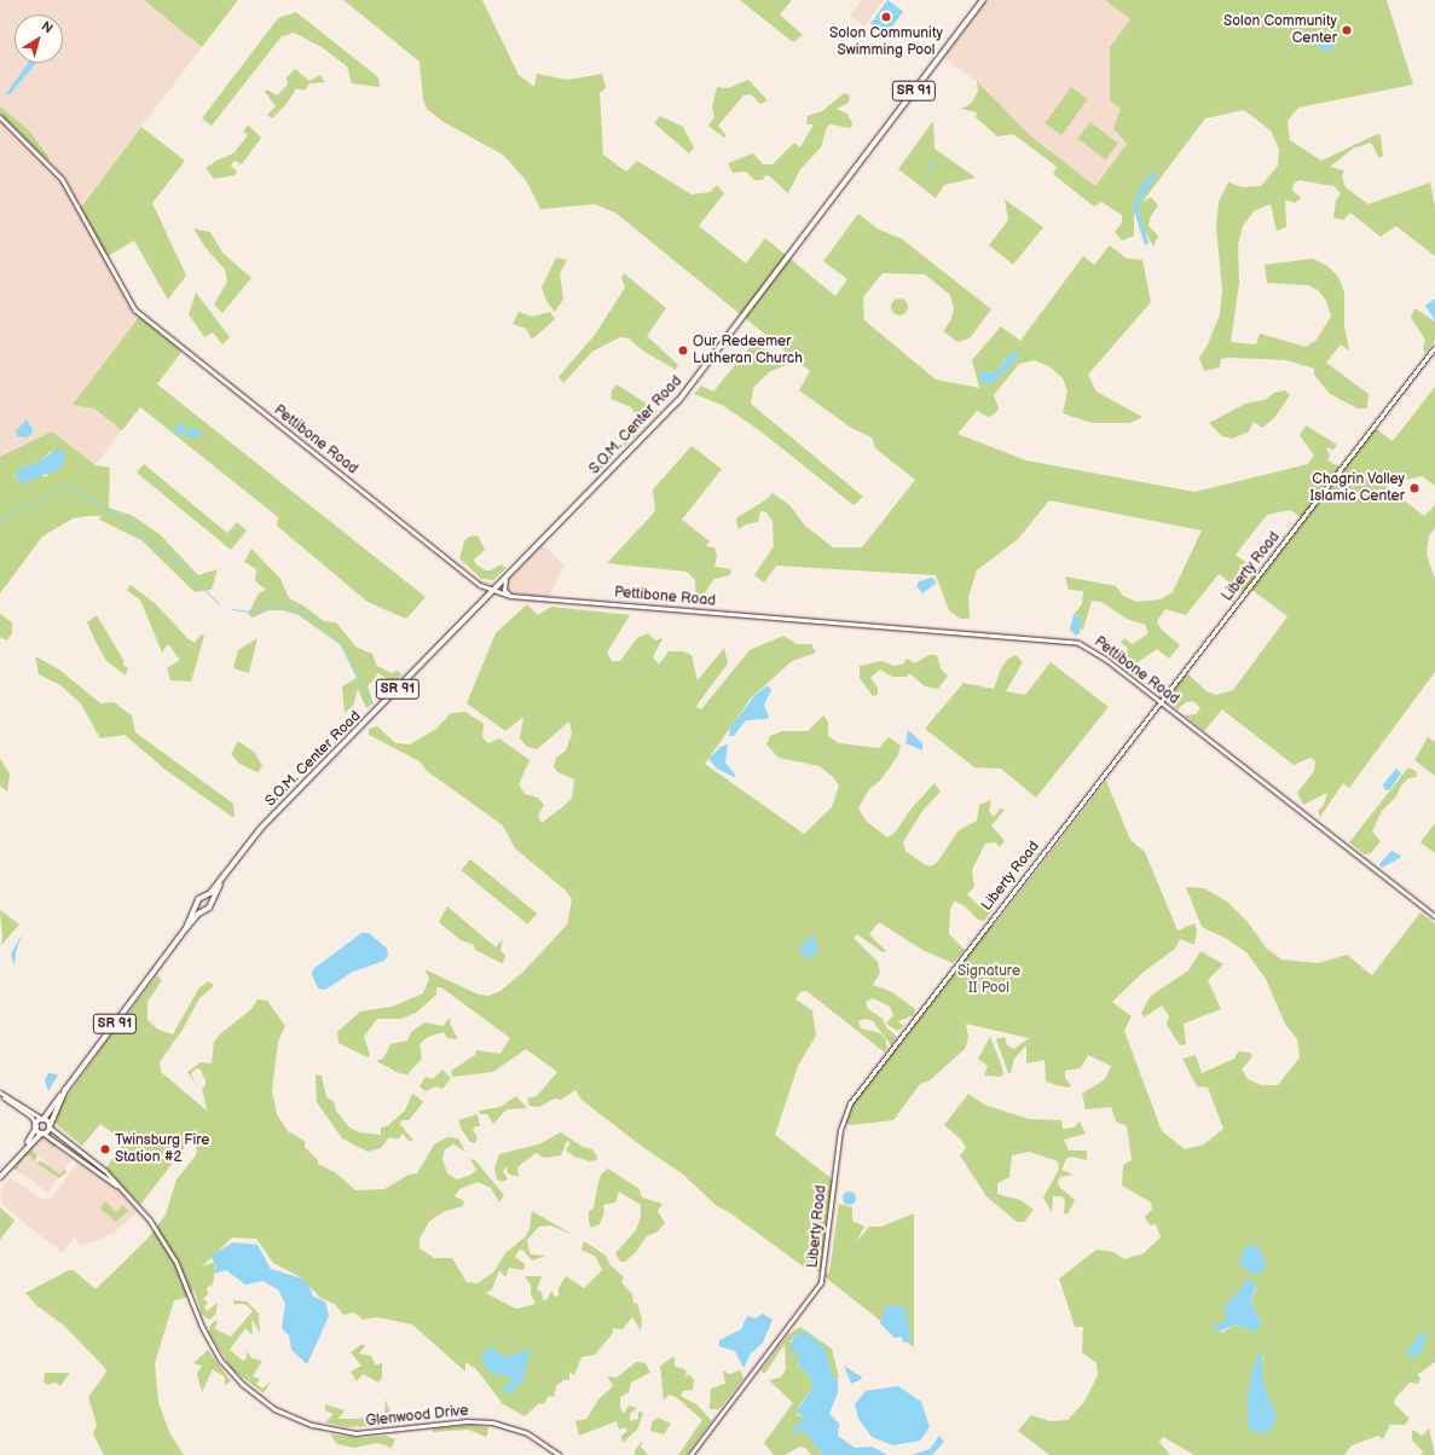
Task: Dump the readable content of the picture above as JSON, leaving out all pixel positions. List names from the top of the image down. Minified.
{"streets":{"main road":["SR 91","S.O.M. Center Road"],"street":["Pettibone Road","Liberty Road","Glenwood Drive"]},"crossings":[["SR 91","S.O.M. Center Road"],["SR 91","Glenwood Drive"],["S.O.M. Center Road","Pettibone Road"],["Pettibone Road","Liberty Road"]],"parks":["Signature II Pool"],"places":["Solon Community Swimming Pool","Solon Community Center","Our Redeemer Lutheran Church","Chagrin Valley Islamic Center","Twinsburg Fire Station #2"],"north":"top right"}
